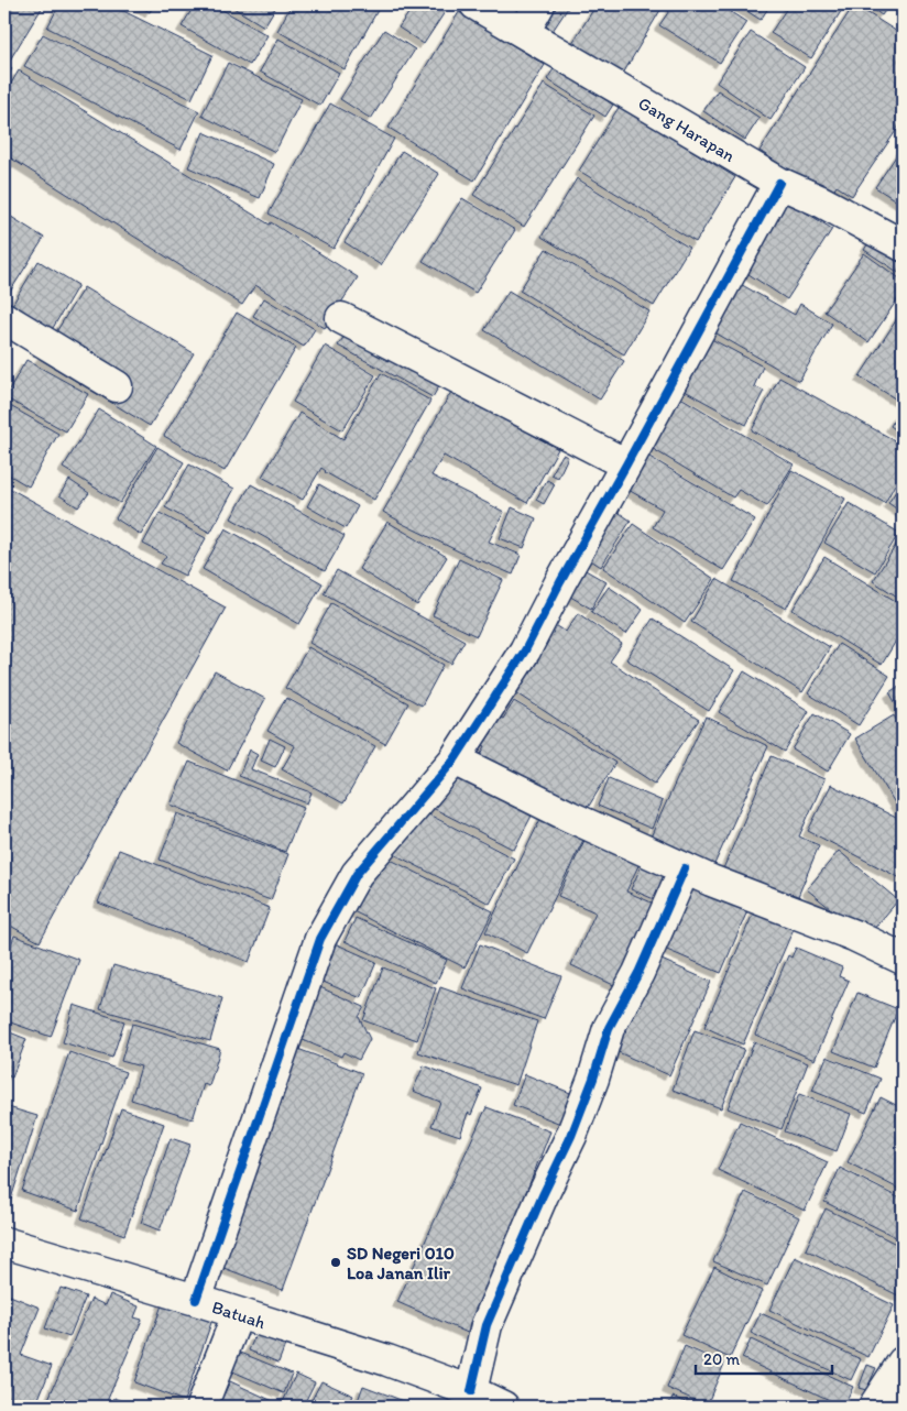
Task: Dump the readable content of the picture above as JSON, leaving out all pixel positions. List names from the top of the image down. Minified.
{"streets":{"street":["Gang Harapan","Batuah"]},"places":["SD Negeri 010 Loa Janan Ilir"],"scale_bar":"20 m"}
